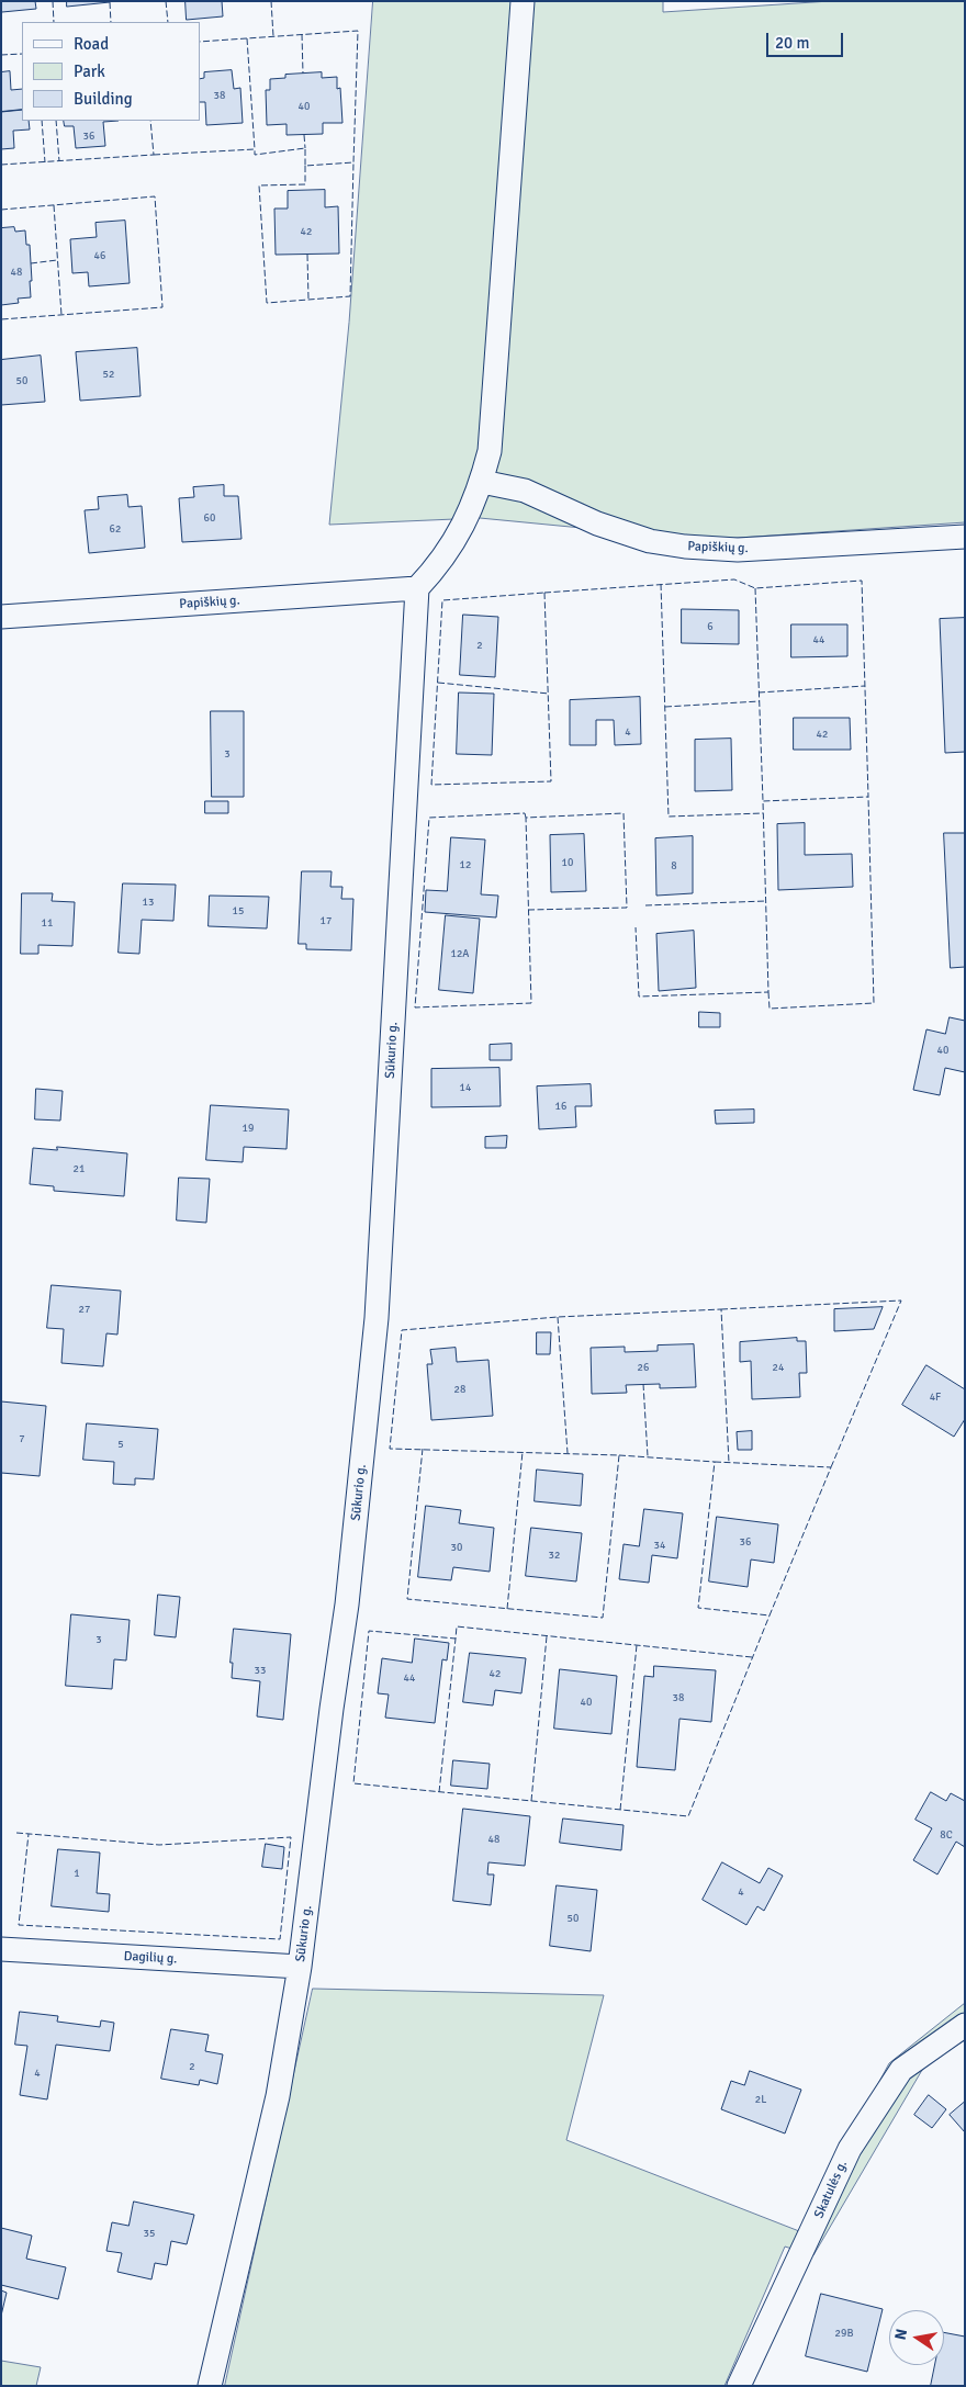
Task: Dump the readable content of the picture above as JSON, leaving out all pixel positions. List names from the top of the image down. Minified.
{"streets":{"street":["Papiškių g.","Sūkurio g.","Dagilių g.","Skatulės g."]},"crossings":[["Papiškių g.","Sūkurio g."],["Sūkurio g.","Dagilių g."]],"house_numbers":["38","40","36","42","46","48","52","50","60","62","6","44","2","4","42","3","10","12","8","13","15","17","11","12A","40","14","16","19","21","27","26","24","28","4F","7","5","36","34","30","32","3","33","42","44","38","40","8C","48","1","4","50","2","4","2L","35","29B"],"legend":["Road","Park","Building"],"scale_bar":"20 m","north":"left"}
